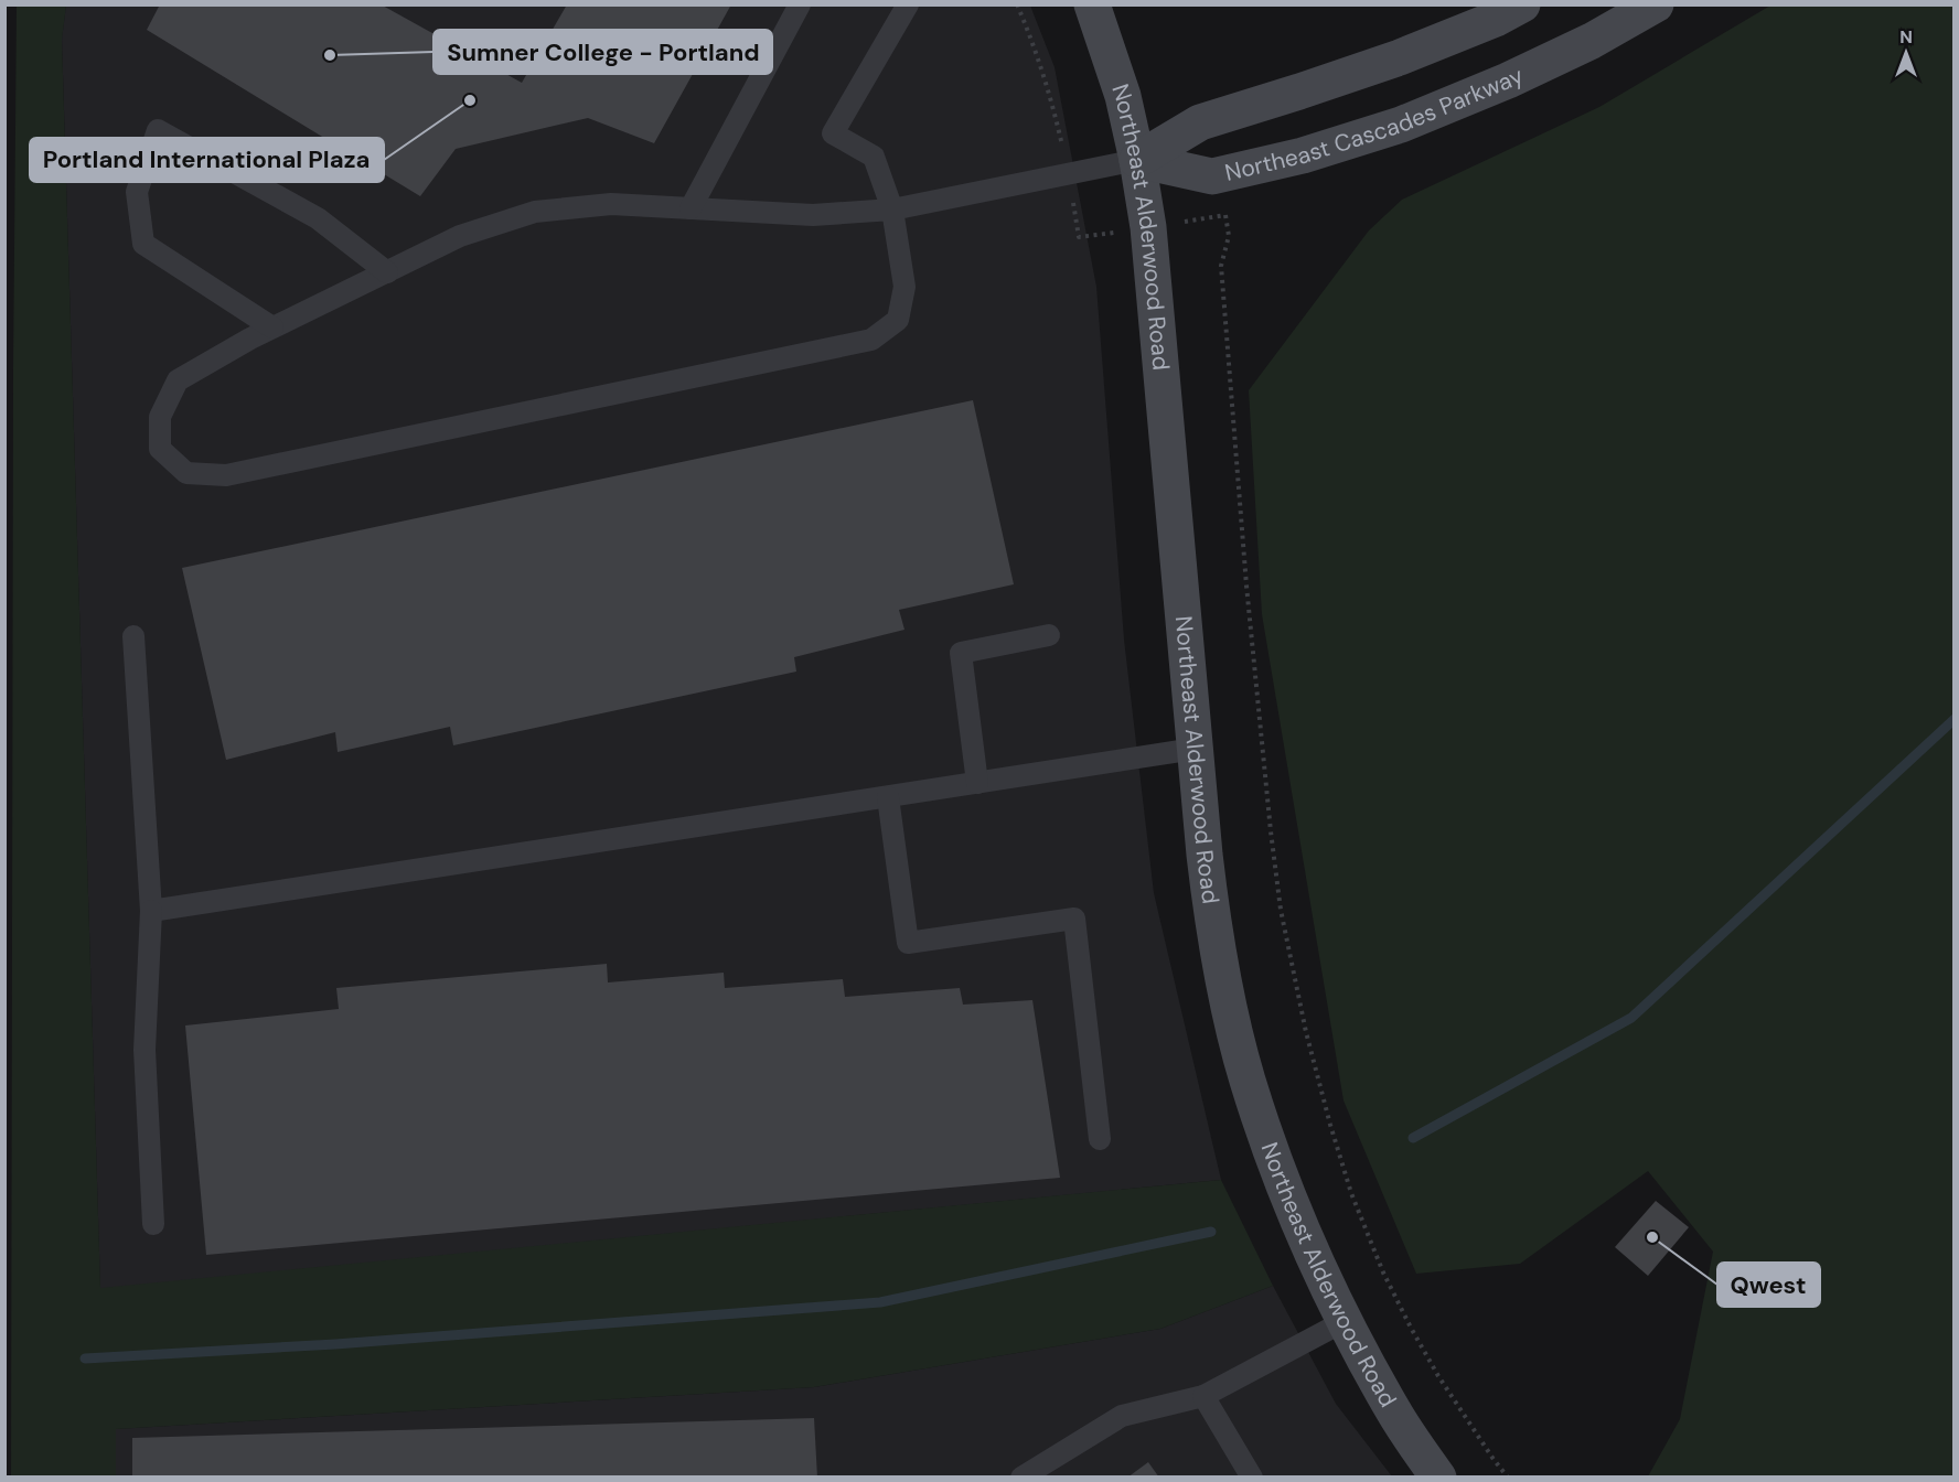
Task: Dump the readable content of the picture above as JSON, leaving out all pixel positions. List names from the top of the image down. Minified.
{"streets":{"street":["Northeast Cascades Parkway","Northeast Alderwood Road"]},"crossings":[["Northeast Cascades Parkway","Northeast Alderwood Road"]],"places":["Sumner College - Portland","Portland International Plaza","Qwest"],"north":"top"}
